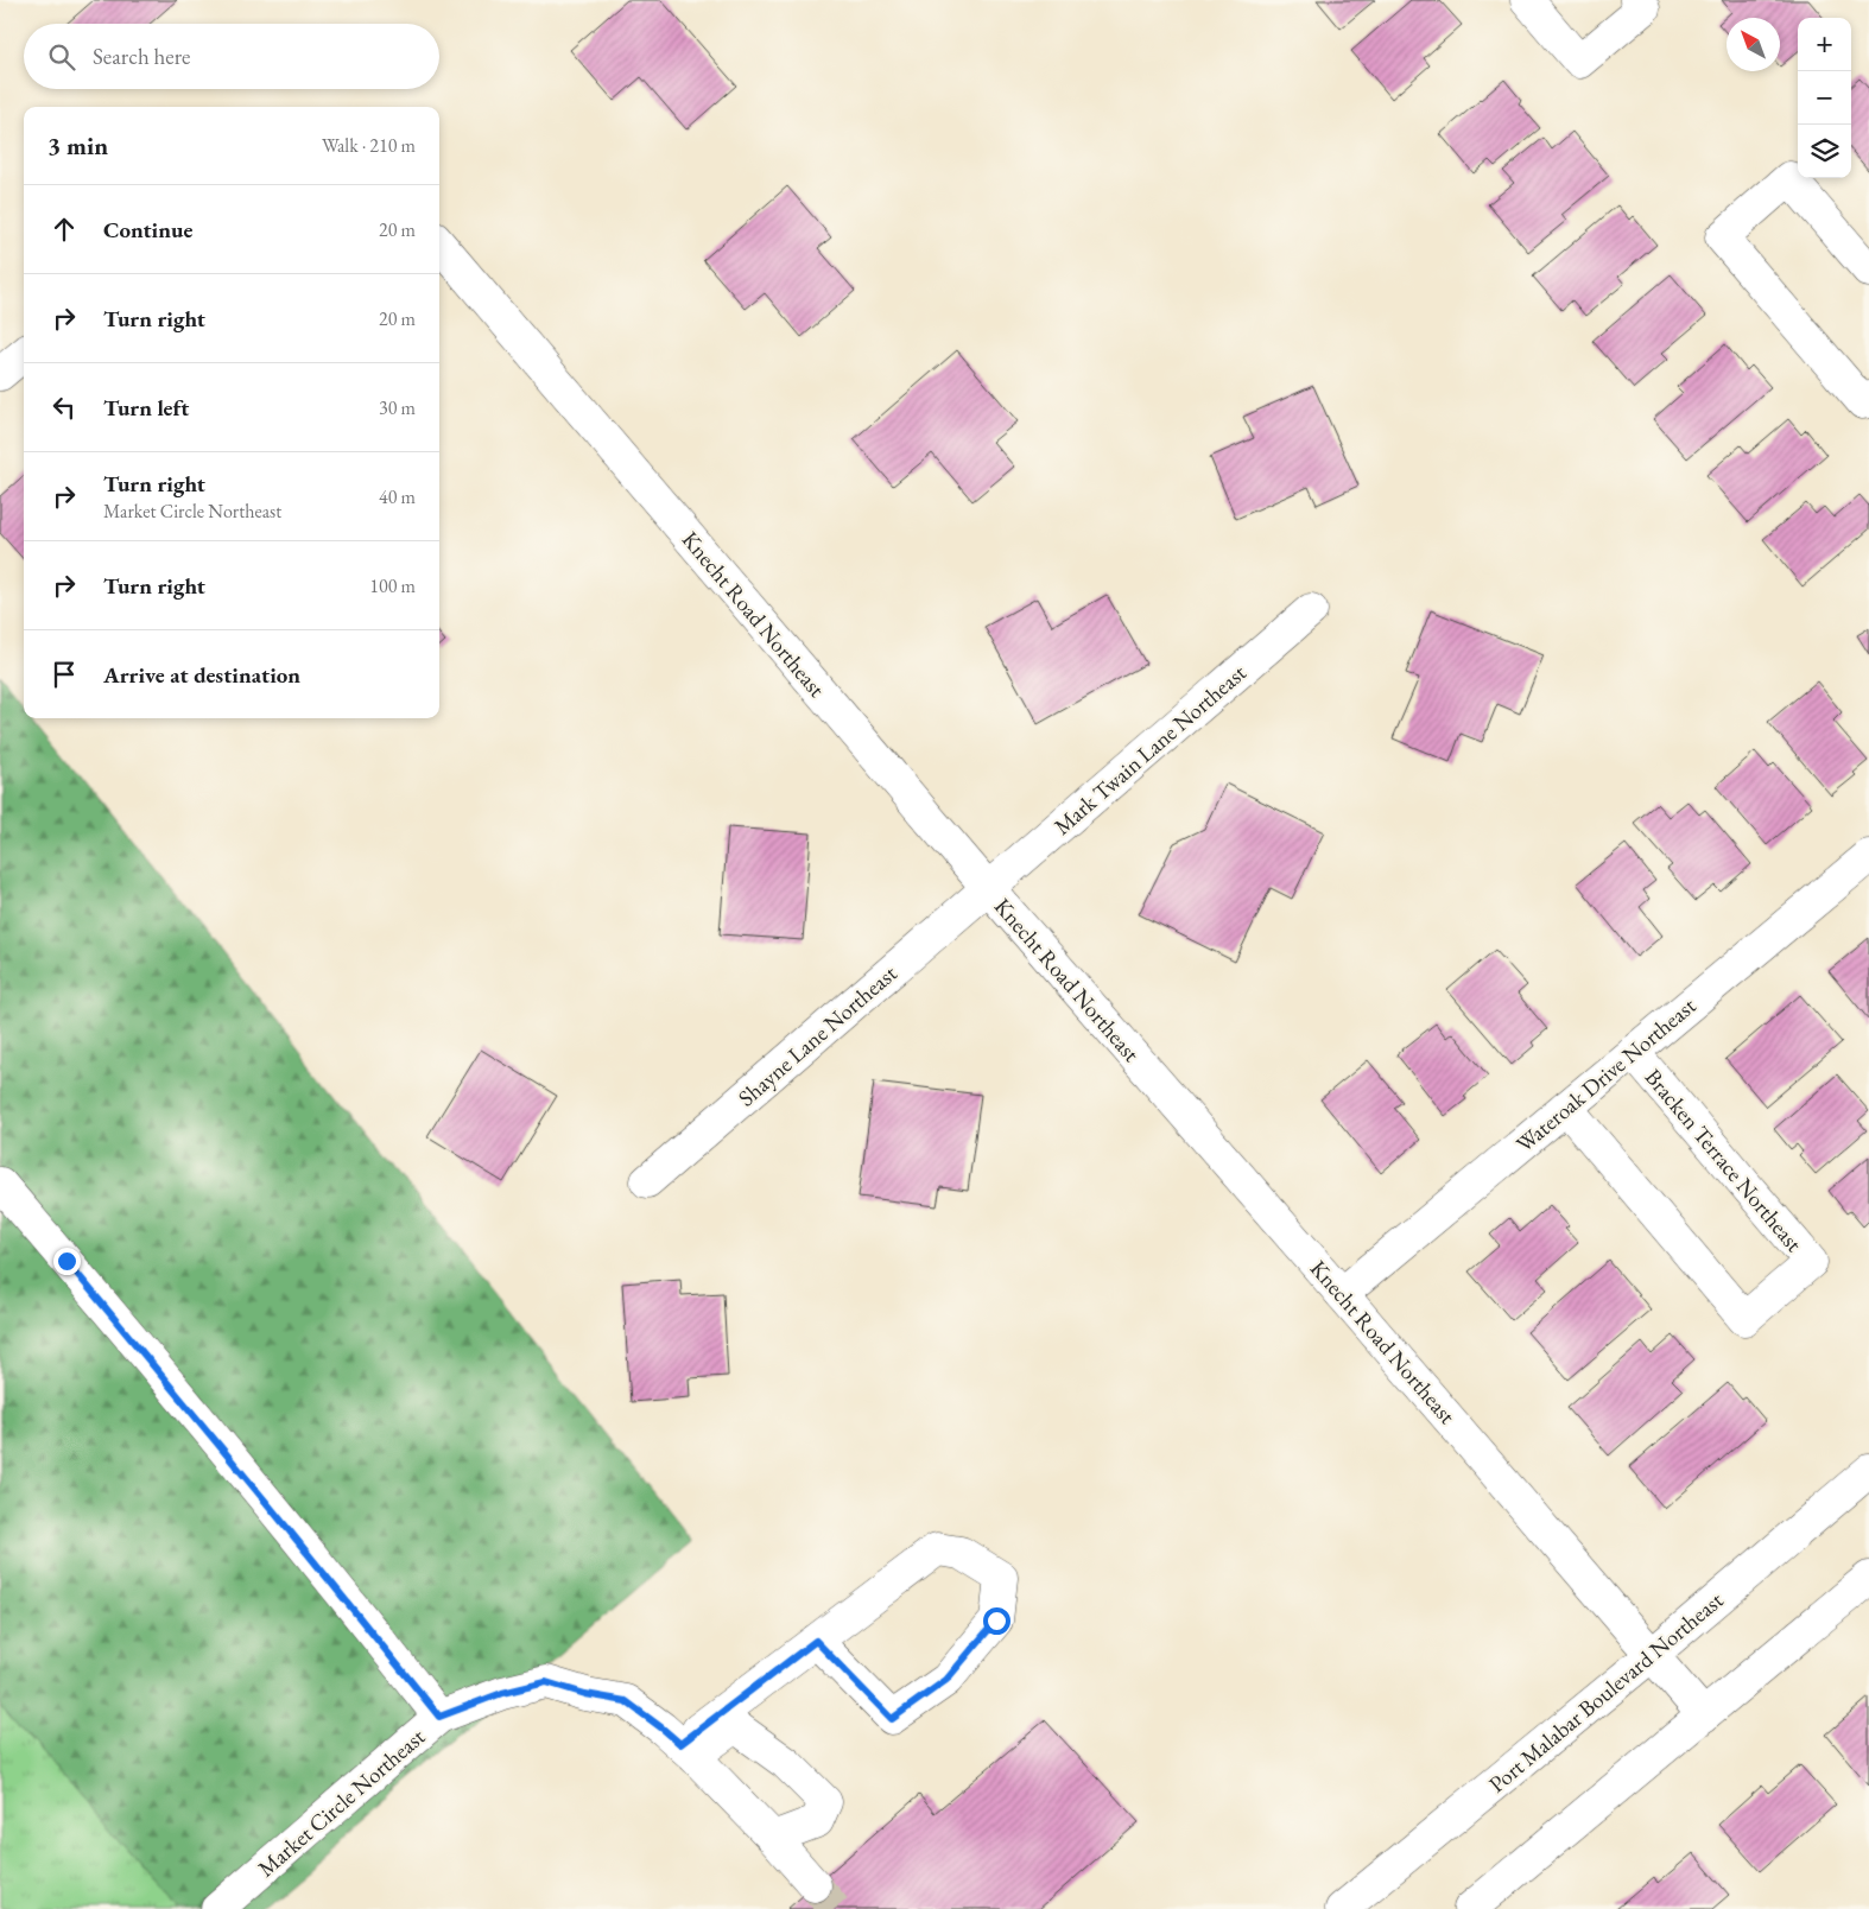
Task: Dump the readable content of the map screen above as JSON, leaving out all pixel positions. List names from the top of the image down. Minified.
{"streets":{"street":["Knecht Road Northeast","Mark Twain Lane Northeast","Shayne Lane Northeast","Wateroak Drive Northeast","Bracken Terrace Northeast","Port Malabar Boulevard Northeast","Market Circle Northeast"]},"crossings":[["Knecht Road Northeast","Mark Twain Lane Northeast"],["Knecht Road Northeast","Shayne Lane Northeast"],["Knecht Road Northeast","Wateroak Drive Northeast"],["Knecht Road Northeast","Port Malabar Boulevard Northeast"],["Mark Twain Lane Northeast","Shayne Lane Northeast"],["Wateroak Drive Northeast","Bracken Terrace Northeast"]],"north":"top left","page":{"map_buttons":["+","−"],"search":"Search here","heading":["3 min","Walk · 210 m"],"list":[["Continue","20 m"],["Turn right","20 m"],["Turn left","30 m"],["Turn right","Market Circle Northeast","40 m"],["Turn right","100 m"],"Arrive at destination"]}}
